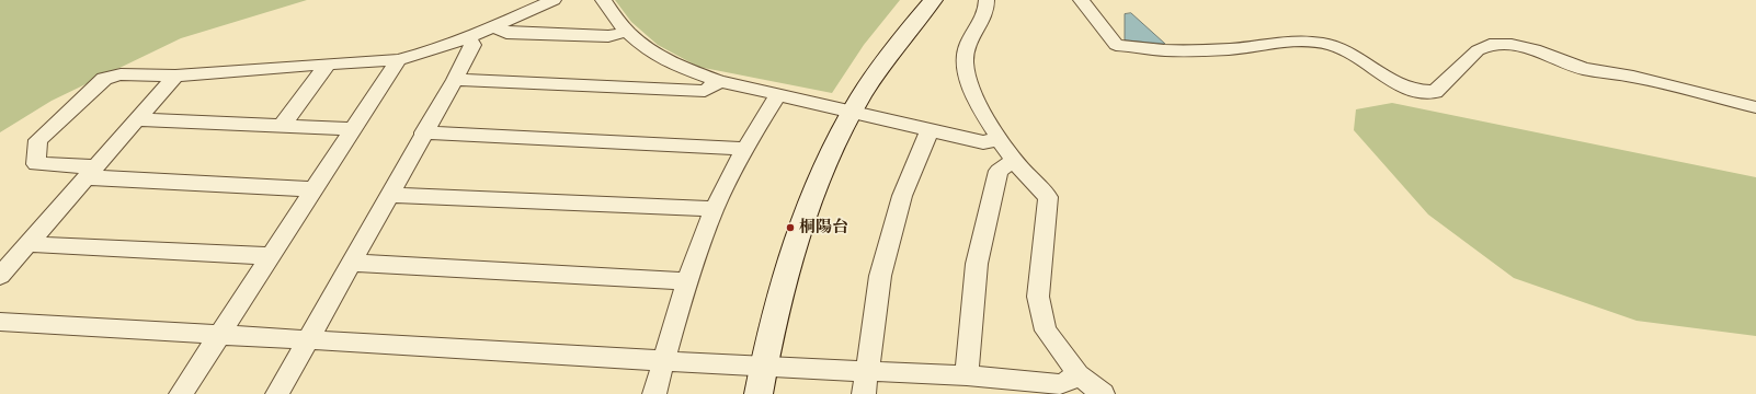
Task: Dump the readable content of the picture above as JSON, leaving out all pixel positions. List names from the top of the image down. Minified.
{"places":["桐陽台"]}
